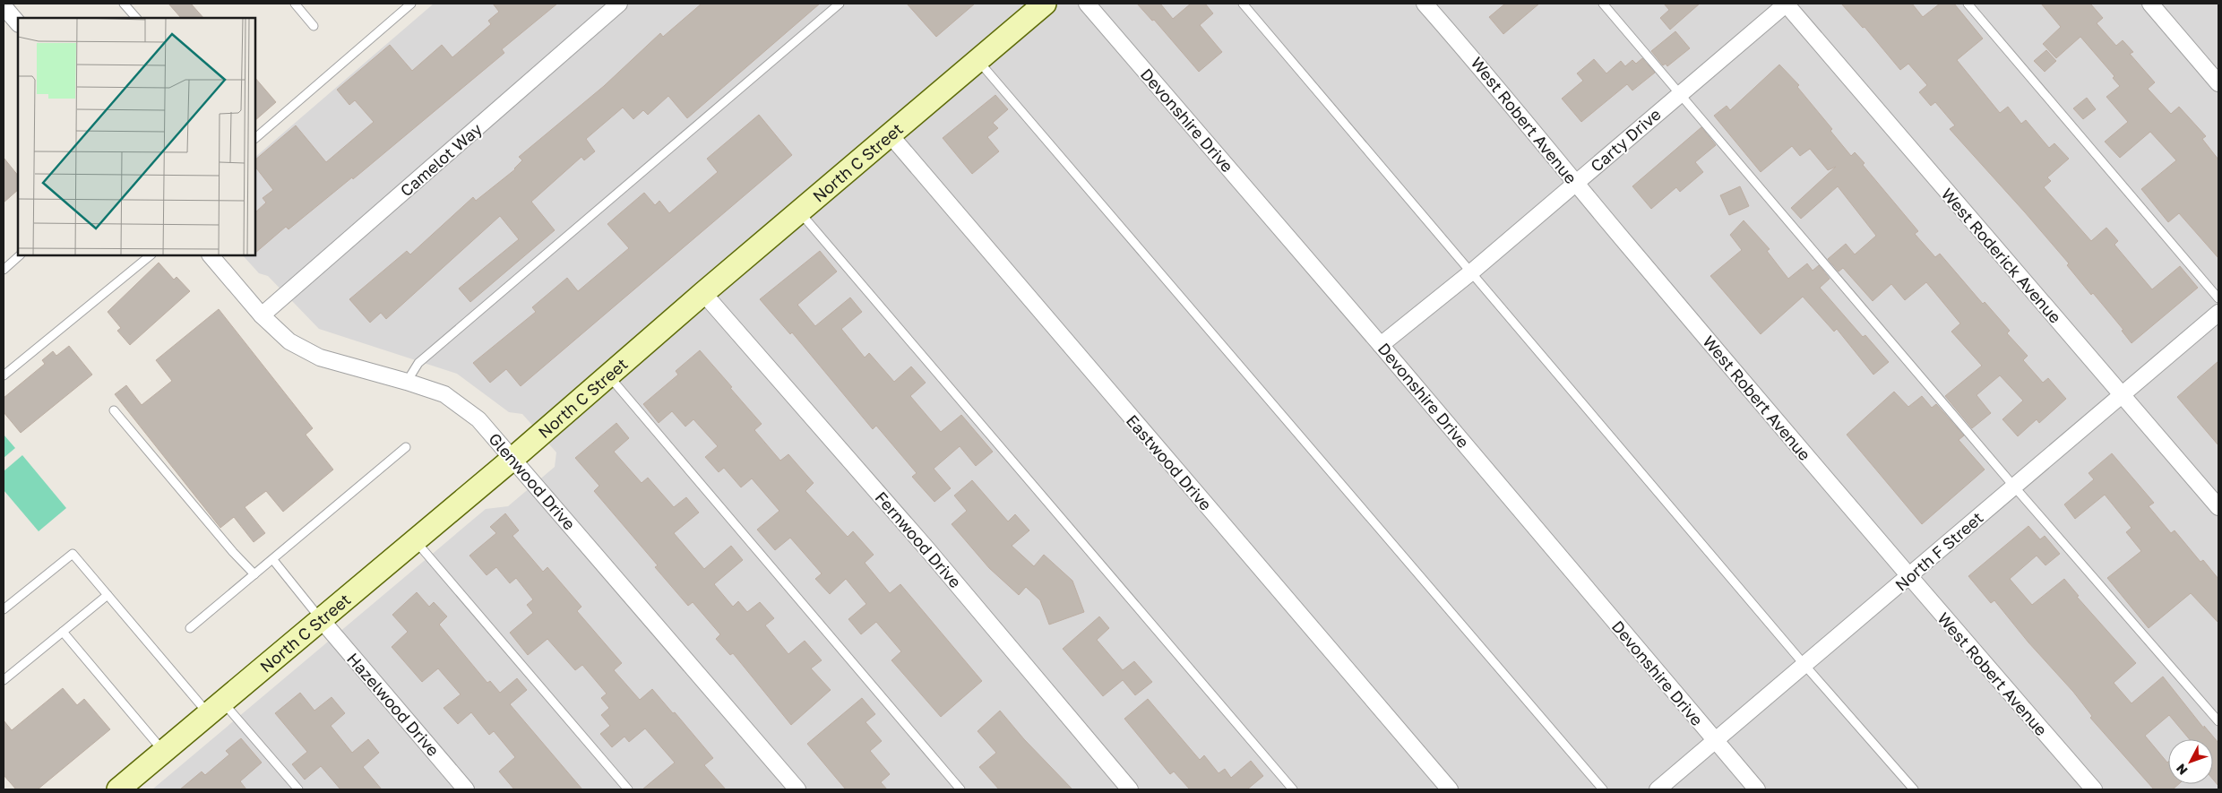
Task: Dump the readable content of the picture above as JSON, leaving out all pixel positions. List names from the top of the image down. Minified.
{"streets":{"street":["Devonshire Drive","West Robert Avenue","Carty Drive","Camelot Way","North C Street","West Roderick Avenue","Eastwood Drive","Glenwood Drive","Fernwood Drive","North F Street","Hazelwood Drive"]},"crossings":[["Devonshire Drive","Carty Drive"],["Devonshire Drive","North F Street"],["West Robert Avenue","Carty Drive"],["West Robert Avenue","North F Street"],["Carty Drive","West Roderick Avenue"],["Camelot Way","Glenwood Drive"],["North C Street","Eastwood Drive"],["North C Street","Glenwood Drive"],["North C Street","Fernwood Drive"],["North C Street","Hazelwood Drive"],["West Roderick Avenue","North F Street"]],"north":"bottom left"}
